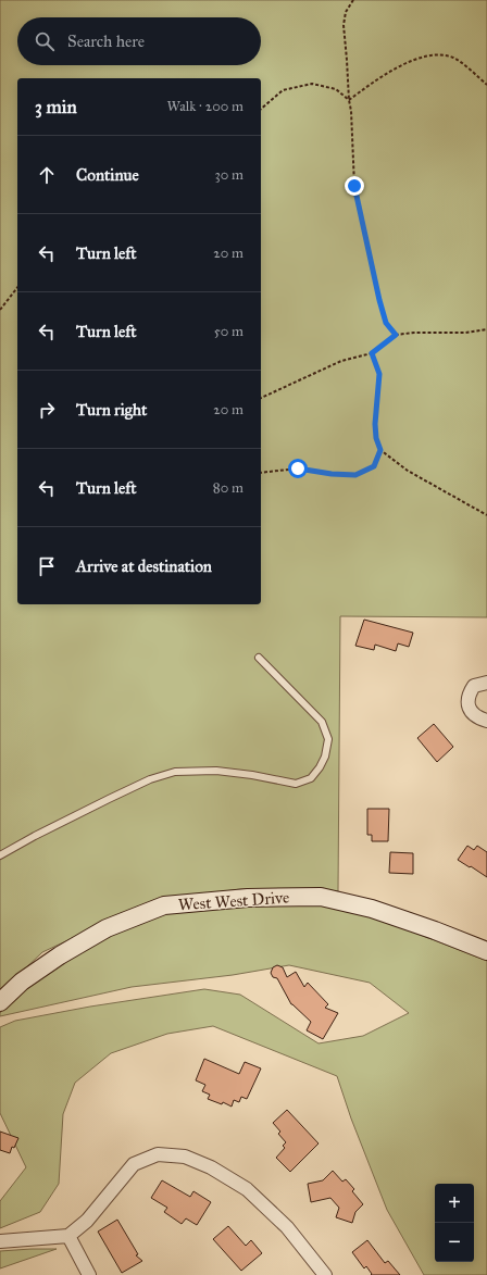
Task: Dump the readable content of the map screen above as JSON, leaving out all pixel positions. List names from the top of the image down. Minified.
{"streets":{"street":["West West Drive"]},"page":{"search":"Search here","heading":["3 min","Walk · 200 m"],"list":[["Continue","30 m"],["Turn left","20 m"],["Turn left","50 m"],["Turn right","20 m"],["Turn left","80 m"],"Arrive at destination"],"map_buttons":["+","−"]}}
